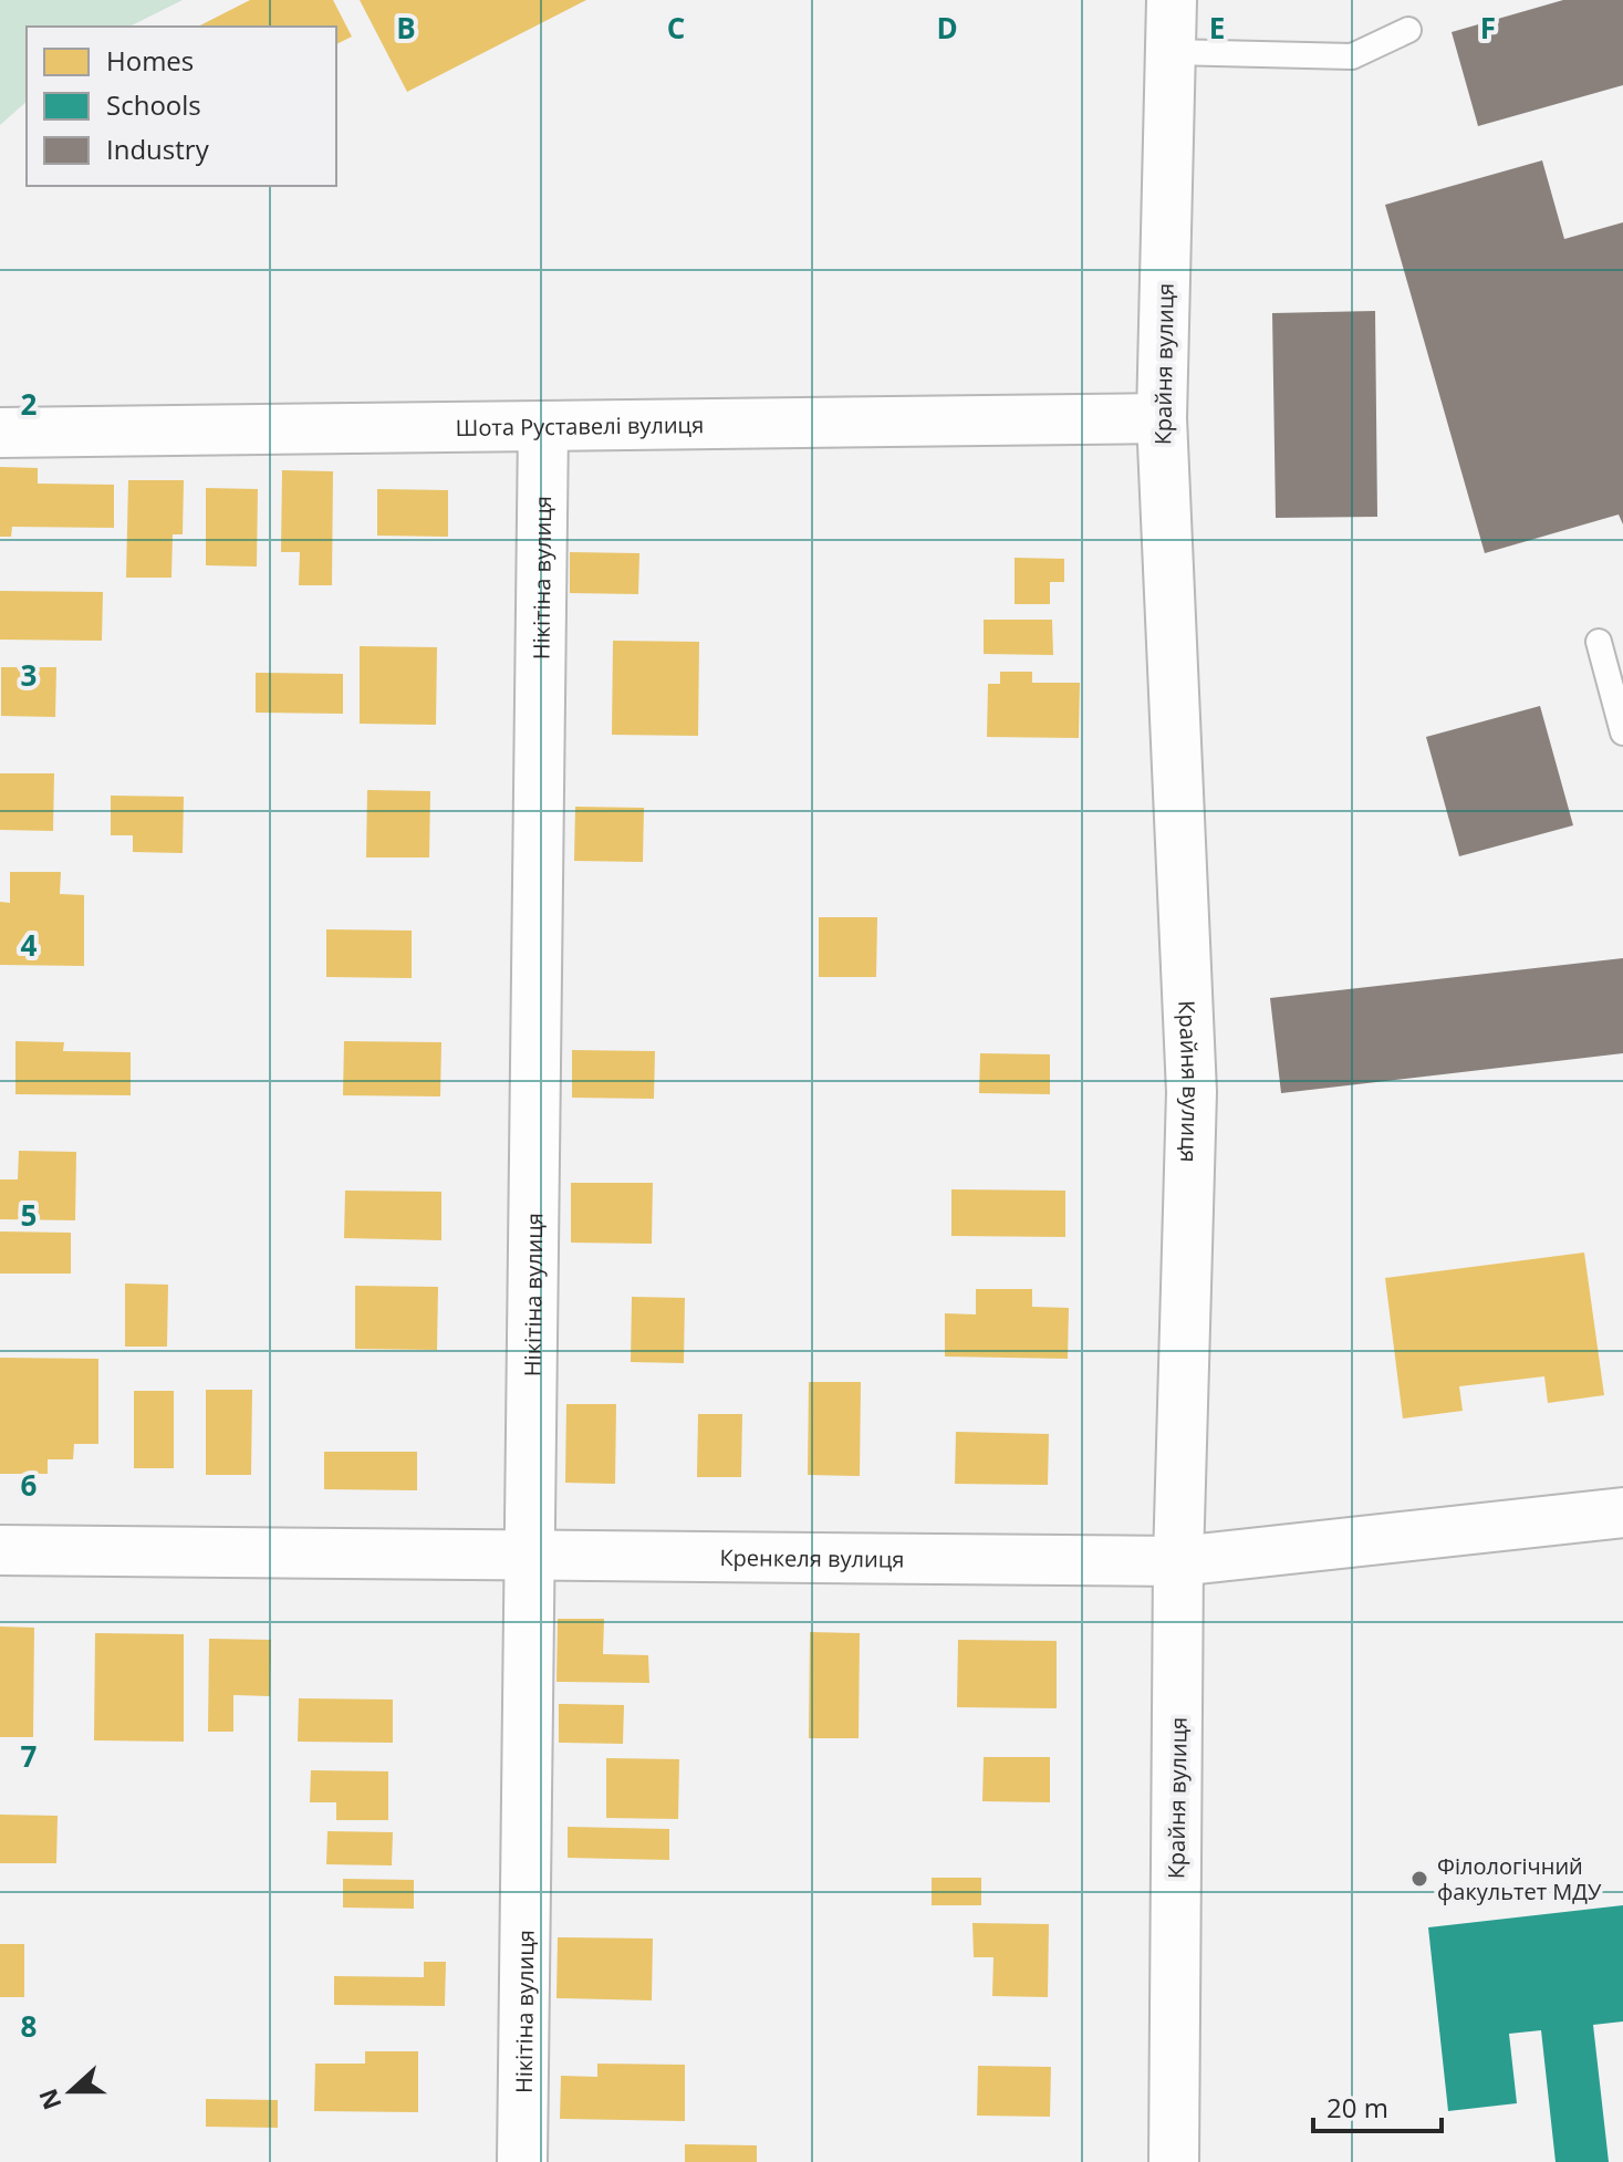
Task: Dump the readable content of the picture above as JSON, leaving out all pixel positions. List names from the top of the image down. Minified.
{"streets":{"street":["Крайня вулиця","Шота Руставелі вулиця","Нікітіна вулиця","Кренкеля вулиця"]},"crossings":[["Крайня вулиця","Шота Руставелі вулиця"],["Крайня вулиця","Кренкеля вулиця"],["Шота Руставелі вулиця","Нікітіна вулиця"],["Нікітіна вулиця","Кренкеля вулиця"]],"places":["Філологічний факультет МДУ"],"legend":["Homes","Schools","Industry"],"scale_bar":"20 m","north":"left","grid":{"columns":["B","C","D","E","F"],"rows":["2","3","4","5","6","7","8"]}}
